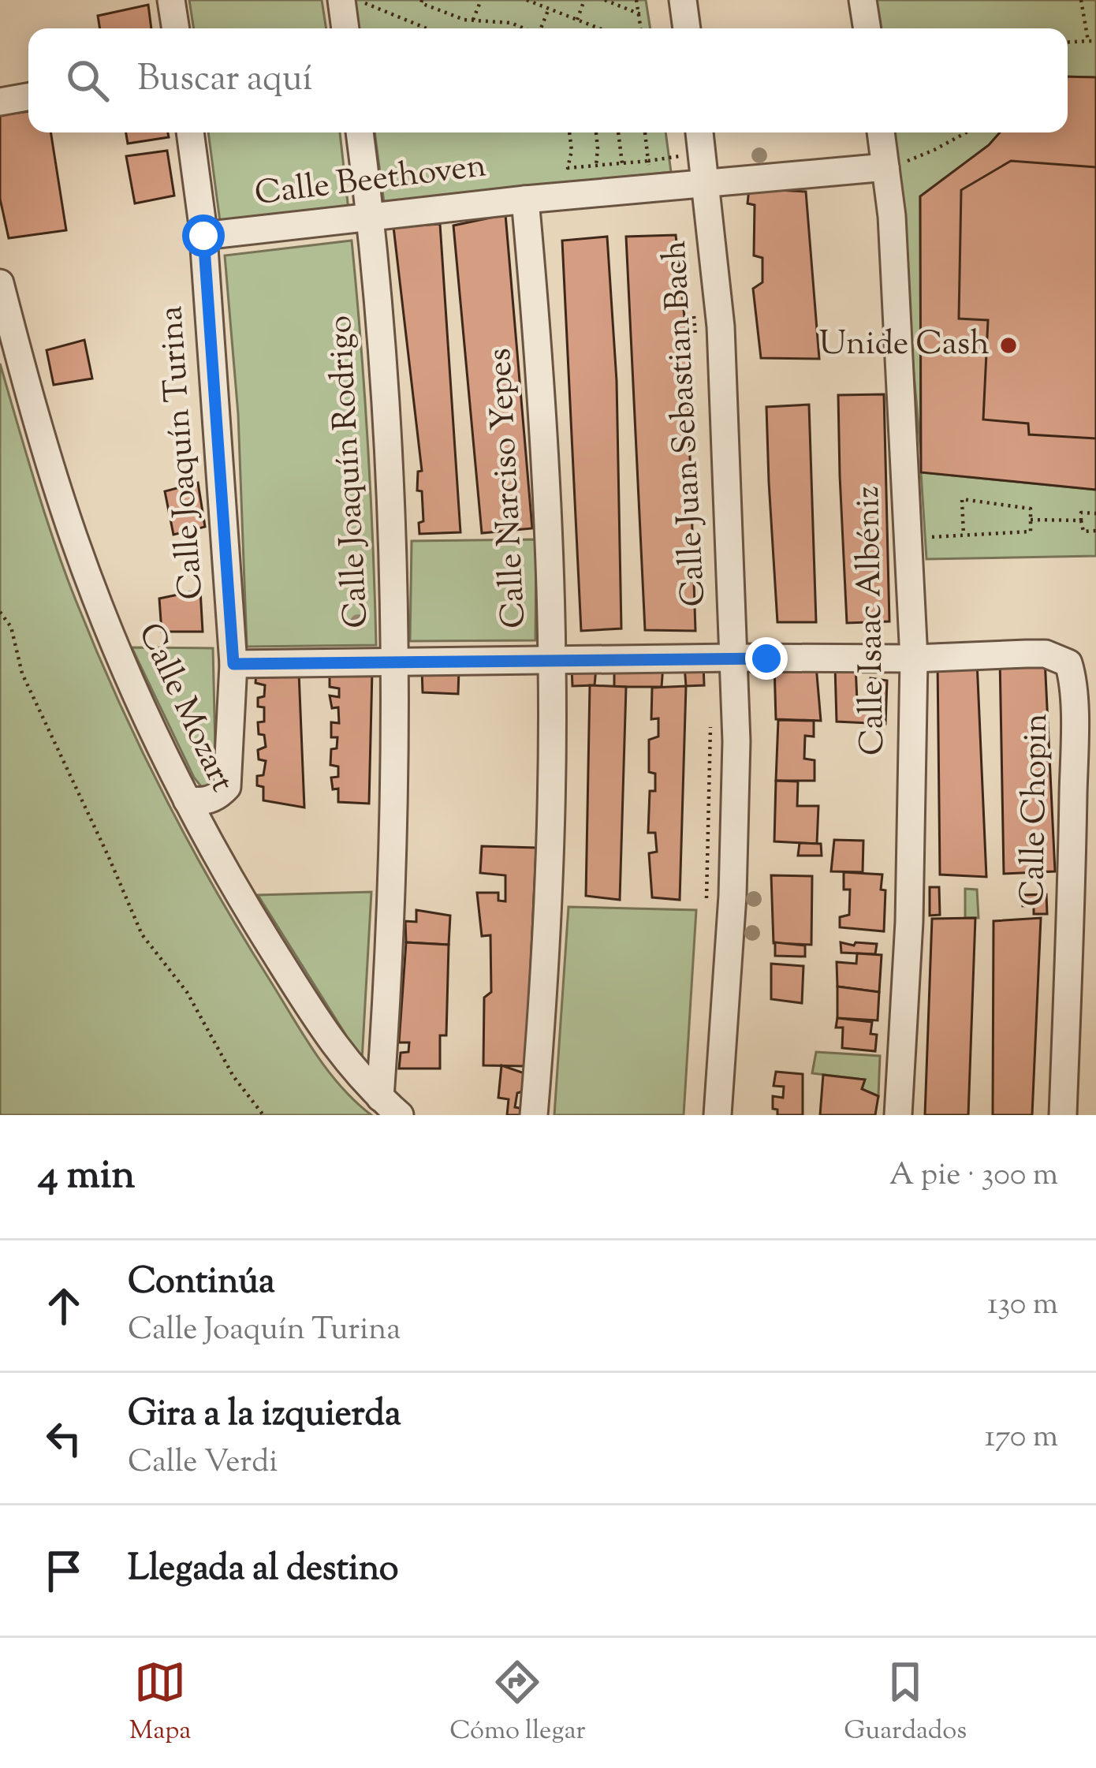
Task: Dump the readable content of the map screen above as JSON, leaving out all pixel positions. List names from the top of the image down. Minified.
{"streets":{"street":["Calle Beethoven","Calle Juan Sebastian Bach","Calle Joaquín Turina","Calle Joaquín Rodrigo","Calle Narciso Yepes","Calle Isaac Albéniz","Calle Mozart","Calle Chopin"]},"crossings":[["Calle Beethoven","Calle Juan Sebastian Bach"],["Calle Beethoven","Calle Joaquín Turina"],["Calle Beethoven","Calle Joaquín Rodrigo"],["Calle Beethoven","Calle Narciso Yepes"],["Calle Beethoven","Calle Isaac Albéniz"],["Calle Joaquín Turina","Calle Mozart"],["Calle Joaquín Rodrigo","Calle Mozart"],["Calle Isaac Albéniz","Calle Chopin"]],"places":["Unide Cash"],"page":{"search":"Buscar aquí","heading":["4 min","A pie · 300 m"],"list":[["Continúa","Calle Joaquín Turina","130 m"],["Gira a la izquierda","Calle Verdi","170 m"],"Llegada al destino"],"nav":["Mapa","Cómo llegar","Guardados"]}}
